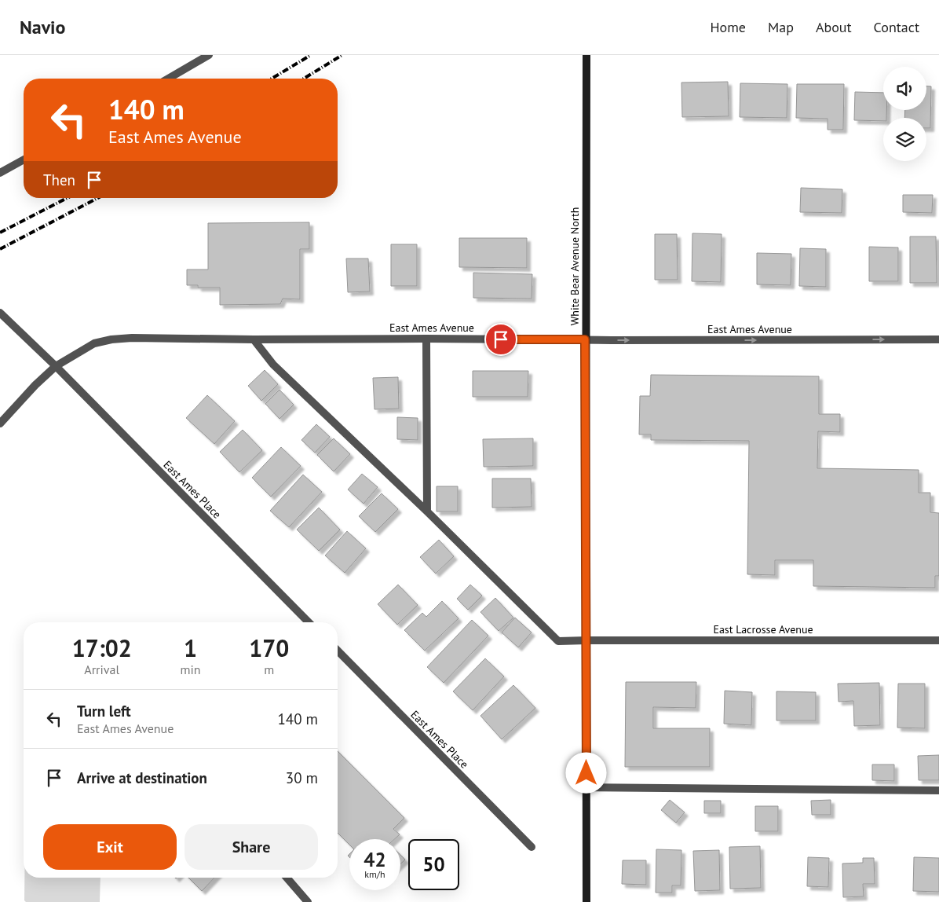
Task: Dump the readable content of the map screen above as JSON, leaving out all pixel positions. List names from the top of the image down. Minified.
{"streets":{"main road":["White Bear Avenue North"],"street":["East Ames Avenue","East Ames Place","East Lacrosse Avenue"]},"crossings":[["White Bear Avenue North","East Ames Avenue"],["White Bear Avenue North","East Lacrosse Avenue"],["East Ames Avenue","East Ames Place"],["East Ames Avenue","East Lacrosse Avenue"]],"one_way":["East Ames Avenue"],"page":{"header":"Navio","nav":["Home","Map","About","Contact"],"turn":["140 m","East Ames Avenue"],"then":"Then","eta":["17:02","Arrival","1","min","170","m"],"list":[{"name":"Turn left","note":"East Ames Avenue","value":"140 m"},{"name":"Arrive at destination","value":"30 m"}],"buttons":["Exit","Share"],"speed":"42 km/h","limit":"50"}}
